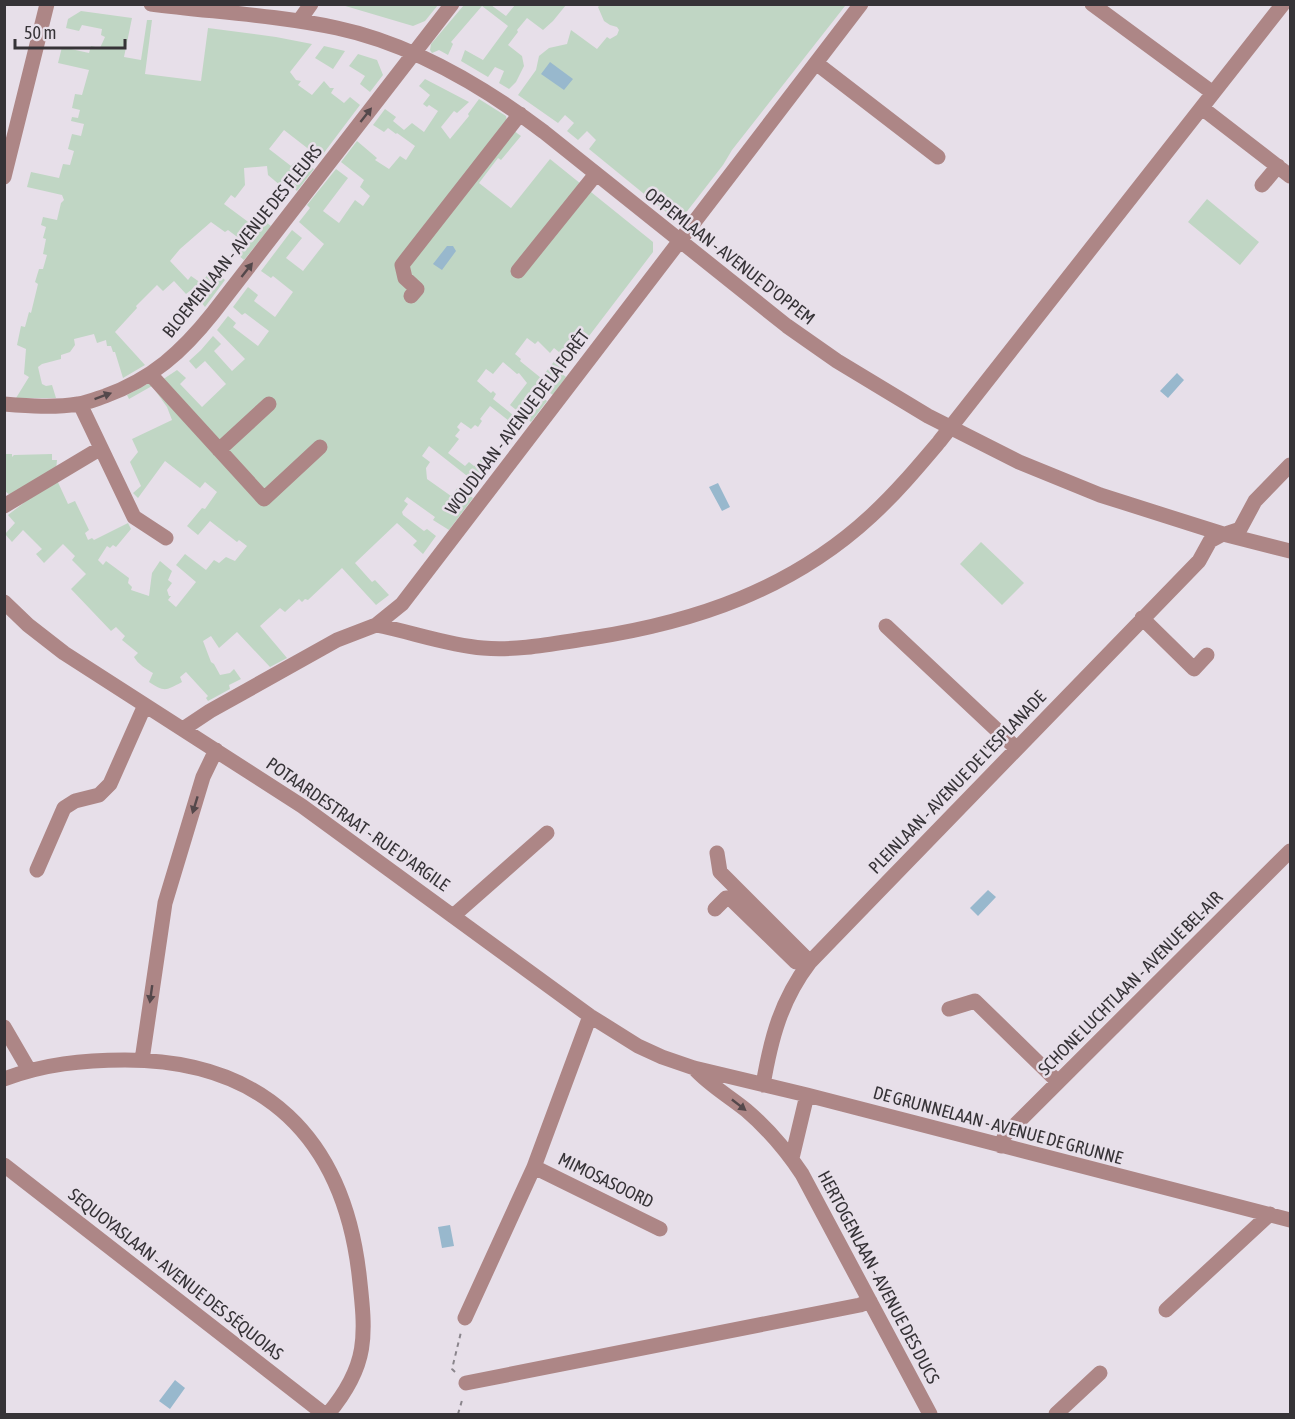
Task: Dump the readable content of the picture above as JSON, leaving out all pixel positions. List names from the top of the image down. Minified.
{"streets":{"street":["BLOEMENLAAN - AVENUE DES FLEURS","OPPEMLAAN - AVENUE D'OPPEM","WOUDLAAN - AVENUE DE LA FORÊT","PLEINLAAN - AVENUE DE L'ESPLANADE","POTAARDESTRAAT - RUE D'ARGILE","SCHONE LUCHTLAAN - AVENUE BEL-AIR","DE GRUNNELAAN - AVENUE DE GRUNNE","MIMOSASOORD","SEQUOYASLAAN - AVENUE DES SÉQUOIAS","HERTOGENLAAN - AVENUE DES DUCS"]},"crossings":[["BLOEMENLAAN - AVENUE DES FLEURS","OPPEMLAAN - AVENUE D'OPPEM"],["OPPEMLAAN - AVENUE D'OPPEM","WOUDLAAN - AVENUE DE LA FORÊT"],["OPPEMLAAN - AVENUE D'OPPEM","PLEINLAAN - AVENUE DE L'ESPLANADE"],["WOUDLAAN - AVENUE DE LA FORÊT","POTAARDESTRAAT - RUE D'ARGILE"],["PLEINLAAN - AVENUE DE L'ESPLANADE","DE GRUNNELAAN - AVENUE DE GRUNNE"],["POTAARDESTRAAT - RUE D'ARGILE","DE GRUNNELAAN - AVENUE DE GRUNNE"],["POTAARDESTRAAT - RUE D'ARGILE","HERTOGENLAAN - AVENUE DES DUCS"],["SCHONE LUCHTLAAN - AVENUE BEL-AIR","DE GRUNNELAAN - AVENUE DE GRUNNE"],["DE GRUNNELAAN - AVENUE DE GRUNNE","HERTOGENLAAN - AVENUE DES DUCS"]],"one_way":["BLOEMENLAAN - AVENUE DES FLEURS"],"scale_bar":"50 m"}
